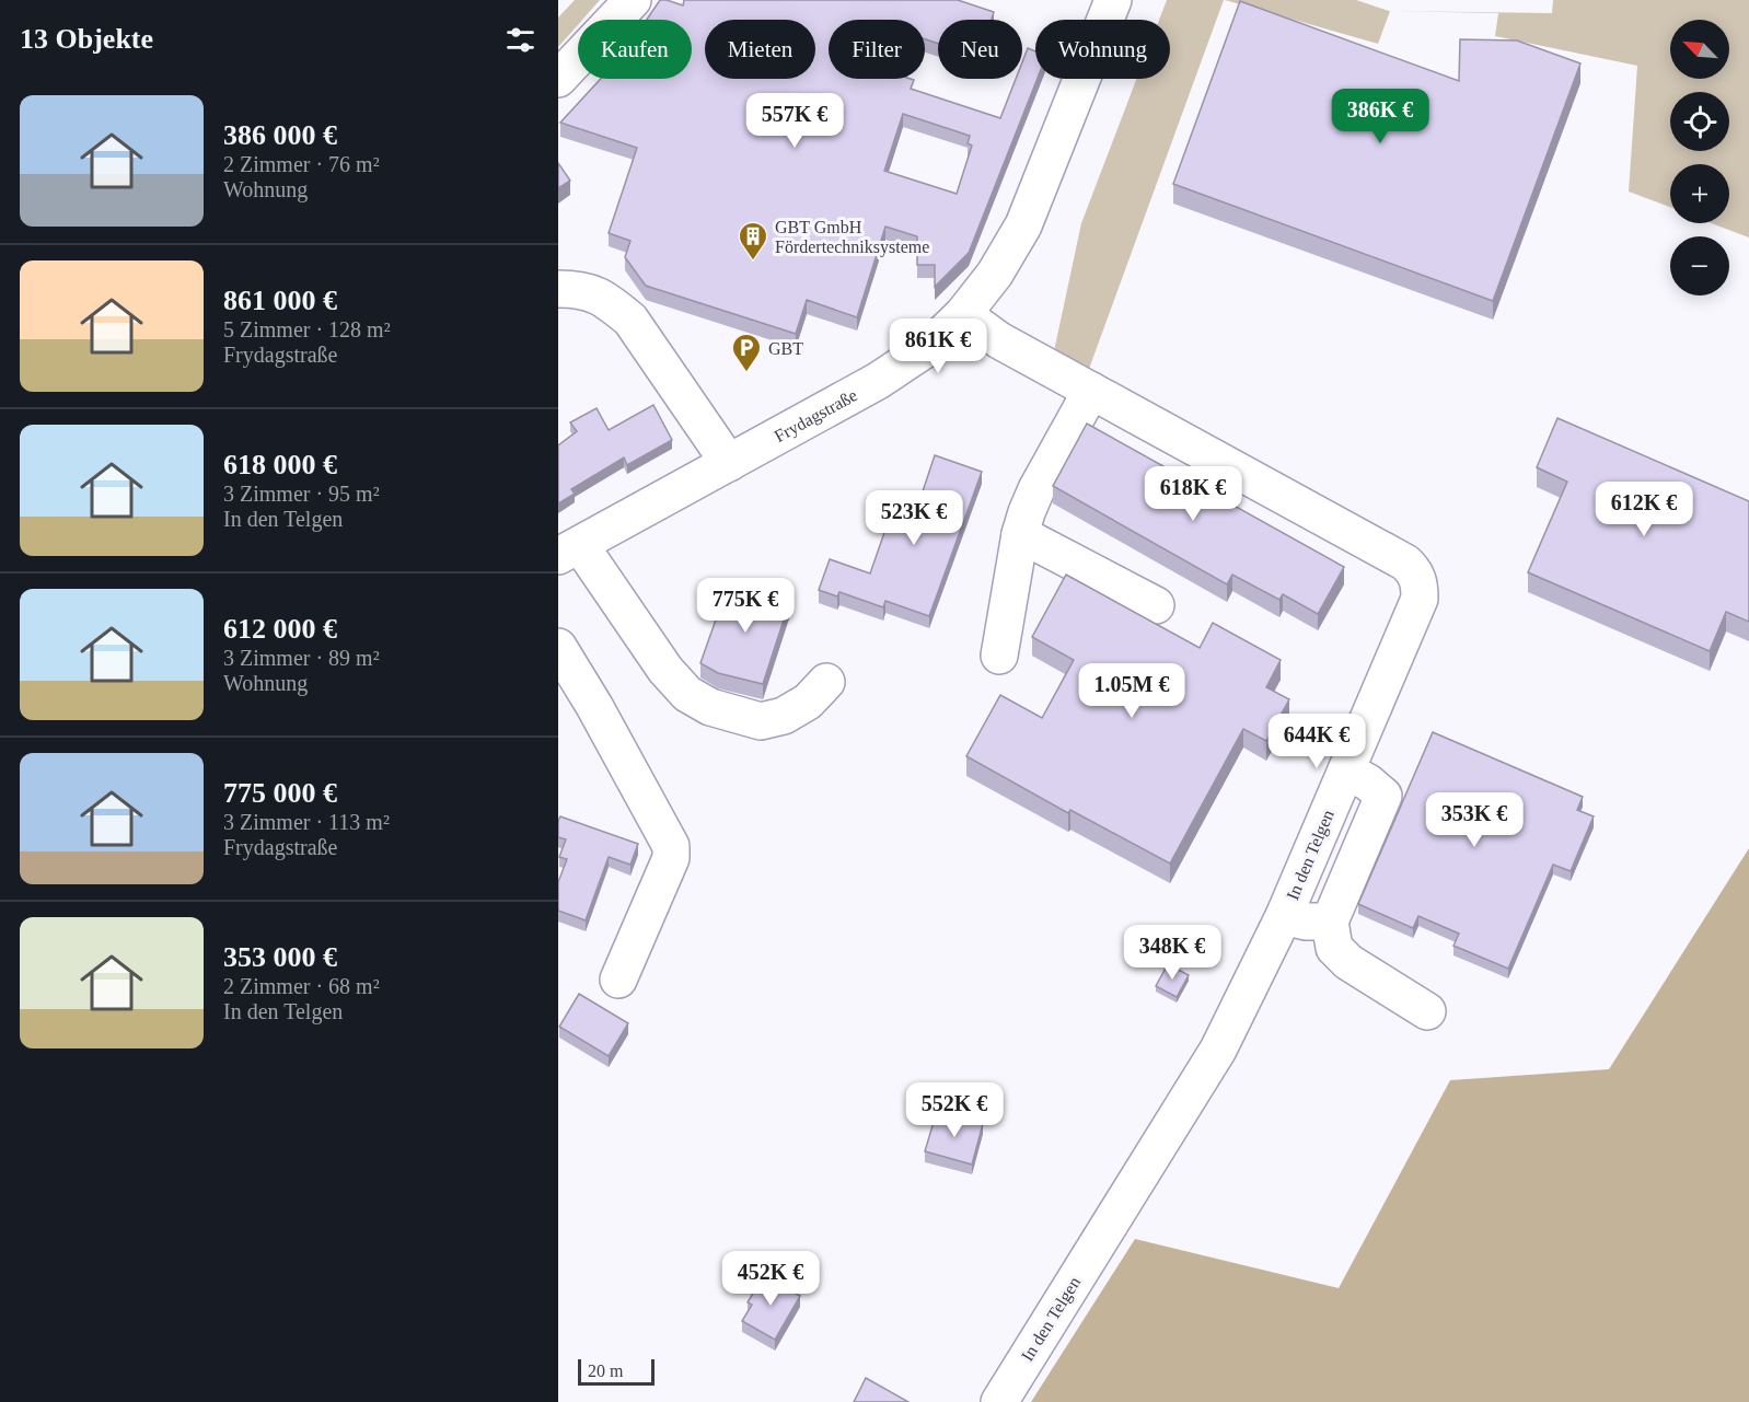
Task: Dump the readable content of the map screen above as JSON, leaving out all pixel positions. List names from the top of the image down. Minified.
{"streets":{"street":["Frydagstraße","In den Telgen"]},"crossings":[["Frydagstraße","In den Telgen"]],"places":{"building":["GBT GmbH Fördertechniksysteme"],"parking":["GBT"]},"scale_bar":"20 m","north":"top left","page":{"heading":"13 Objekte","map_buttons":["+","−"],"chip":["Kaufen","Mieten","Filter","Neu","Wohnung"],"list":[{"name":"386 000 €","note":"2 Zimmer · 76 m² · Wohnung"},{"name":"861 000 €","note":"5 Zimmer · 128 m² · Frydagstraße"},{"name":"618 000 €","note":"3 Zimmer · 95 m² · In den Telgen"},{"name":"612 000 €","note":"3 Zimmer · 89 m² · Wohnung"},{"name":"775 000 €","note":"3 Zimmer · 113 m² · Frydagstraße"},{"name":"353 000 €","note":"2 Zimmer · 68 m² · In den Telgen"}],"price":["386K €","557K €","861K €","618K €","612K €","523K €","775K €","1.05M €","644K €","353K €","348K €","552K €","452K €"],"scale":"20 m"}}
